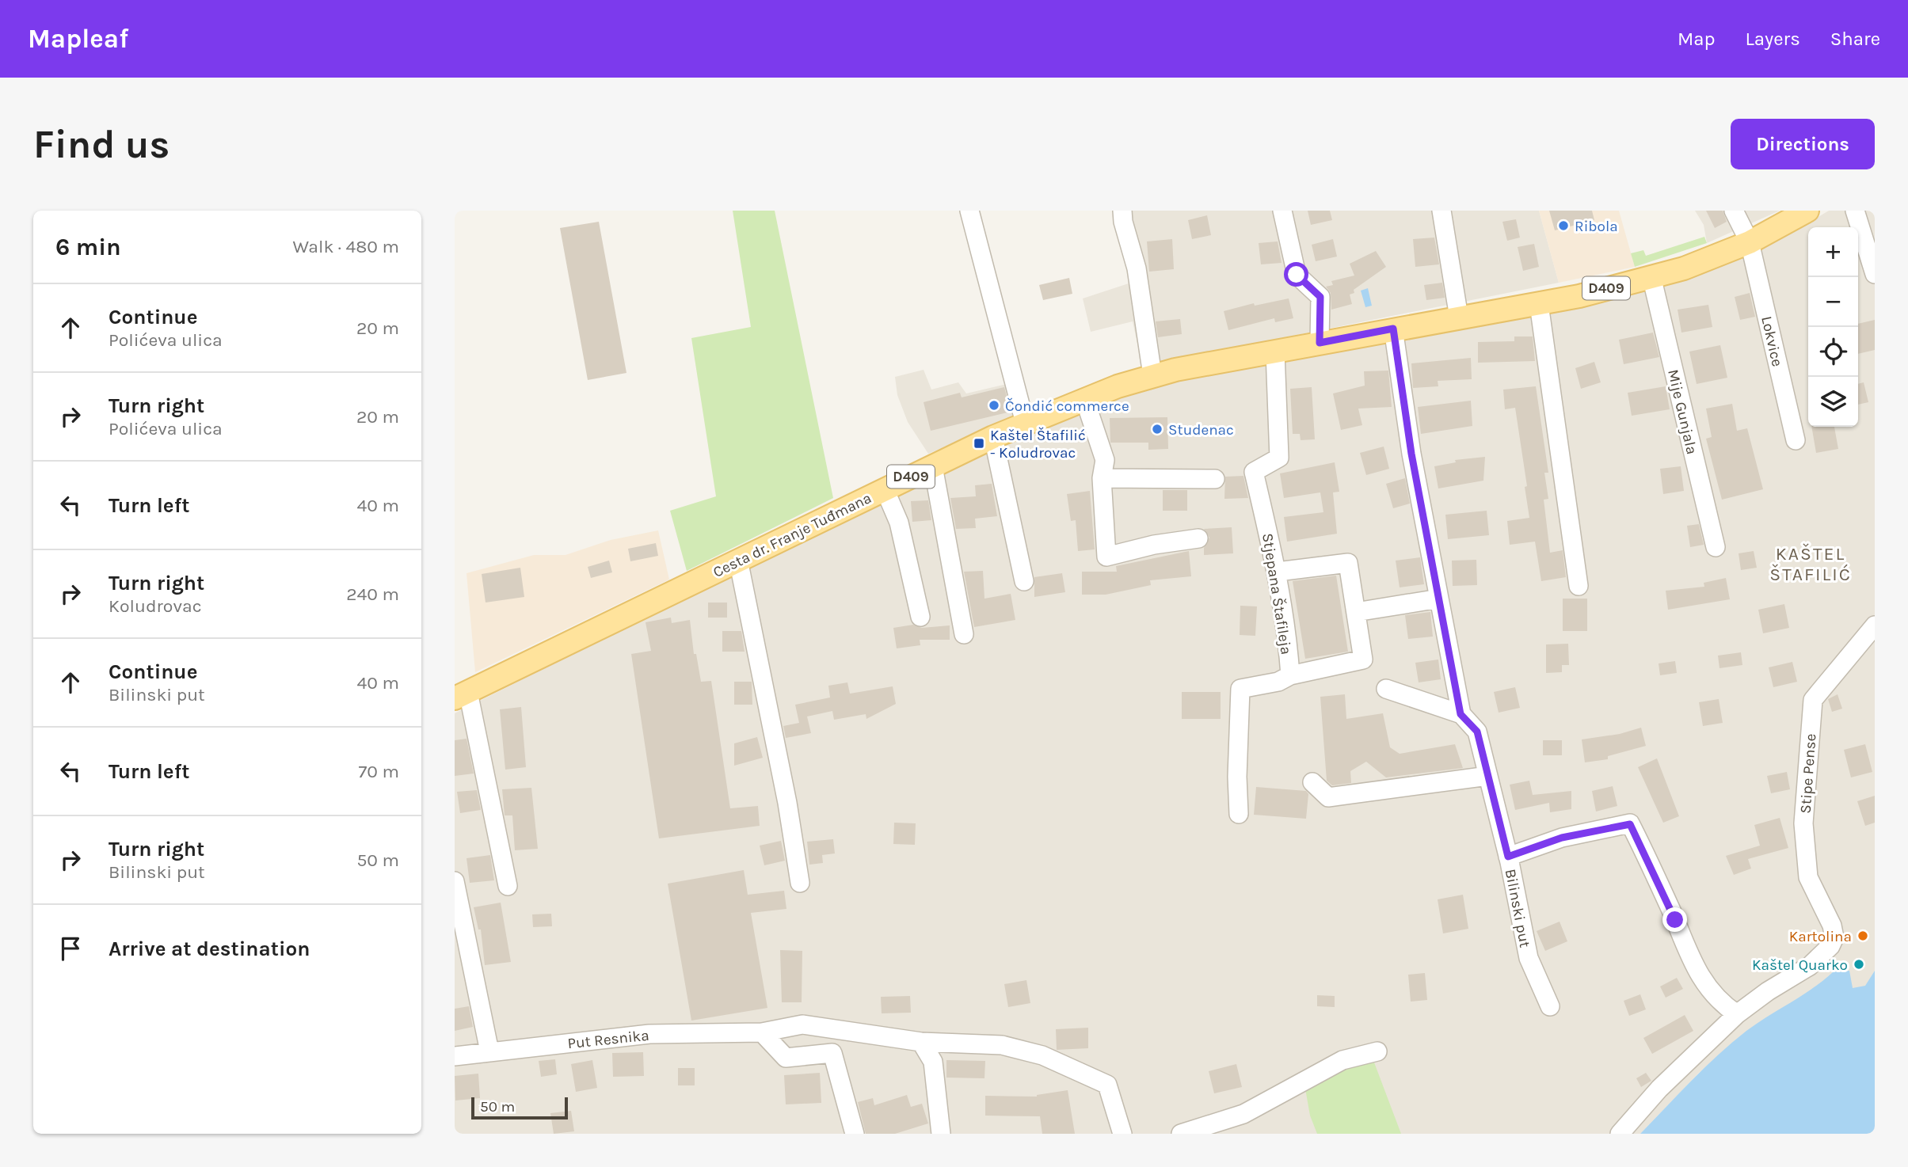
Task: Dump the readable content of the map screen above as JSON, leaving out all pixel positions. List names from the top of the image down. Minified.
{"streets":{"main road":["D409","Cesta dr. Franje Tuđmana"],"street":["Lokvice","Mije Gunjala","Stjepana Štafileja","Stipe Pense","Bilinski put","Put Resnika"]},"crossings":[["Lokvice","Cesta dr. Franje Tuđmana"],["Mije Gunjala","Cesta dr. Franje Tuđmana"],["Cesta dr. Franje Tuđmana","Stjepana Štafileja"]],"districts":["KAŠTEL ŠTAFILIĆ"],"places":{"other":["Ribola","Čondić commerce","Studenac","Kartolina","Kaštel Quarko"],"transit":["Kaštel Štafilić - Koludrovac"]},"scale_bar":"50 m","page":{"header":"Mapleaf","nav":["Map","Layers","Share"],"buttons":"Directions","title":"Find us","heading":["6 min","Walk · 480 m"],"map_buttons":["+","−"],"list":[["Continue","Polićeva ulica","20 m"],["Turn right","Polićeva ulica","20 m"],["Turn left","40 m"],["Turn right","Koludrovac","240 m"],["Continue","Bilinski put","40 m"],["Turn left","70 m"],["Turn right","Bilinski put","50 m"],"Arrive at destination"],"scale":"50 m"}}
